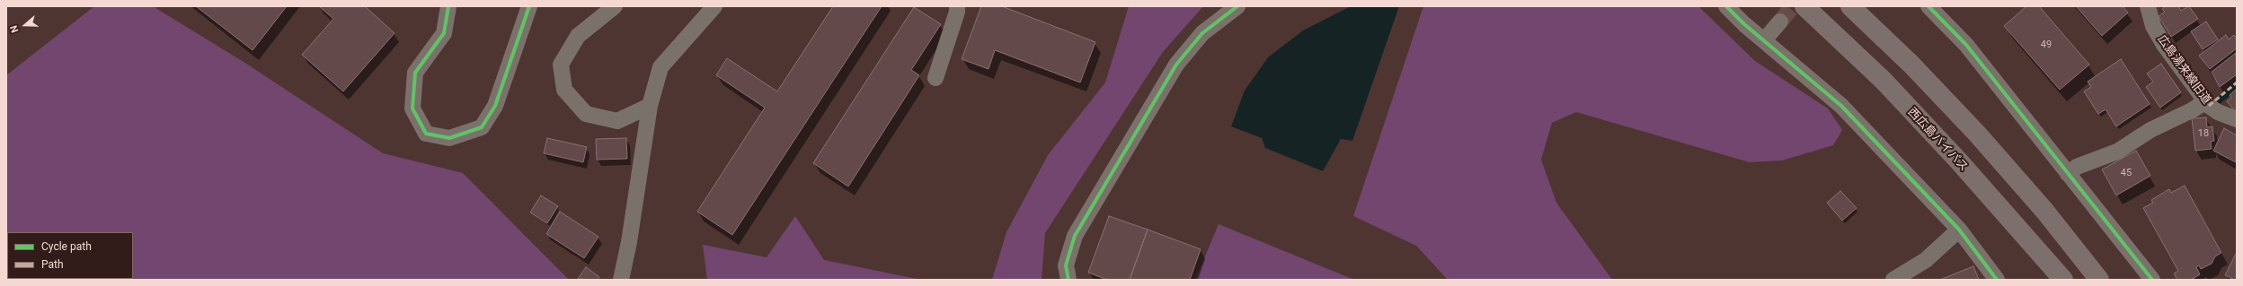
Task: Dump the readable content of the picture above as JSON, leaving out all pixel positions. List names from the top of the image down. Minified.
{"streets":{"highway":["西広島バイパス"],"street":["広島湯来線旧道"]},"house_numbers":["49","18","45"],"legend":["Cycle path","Path"],"north":"left"}
